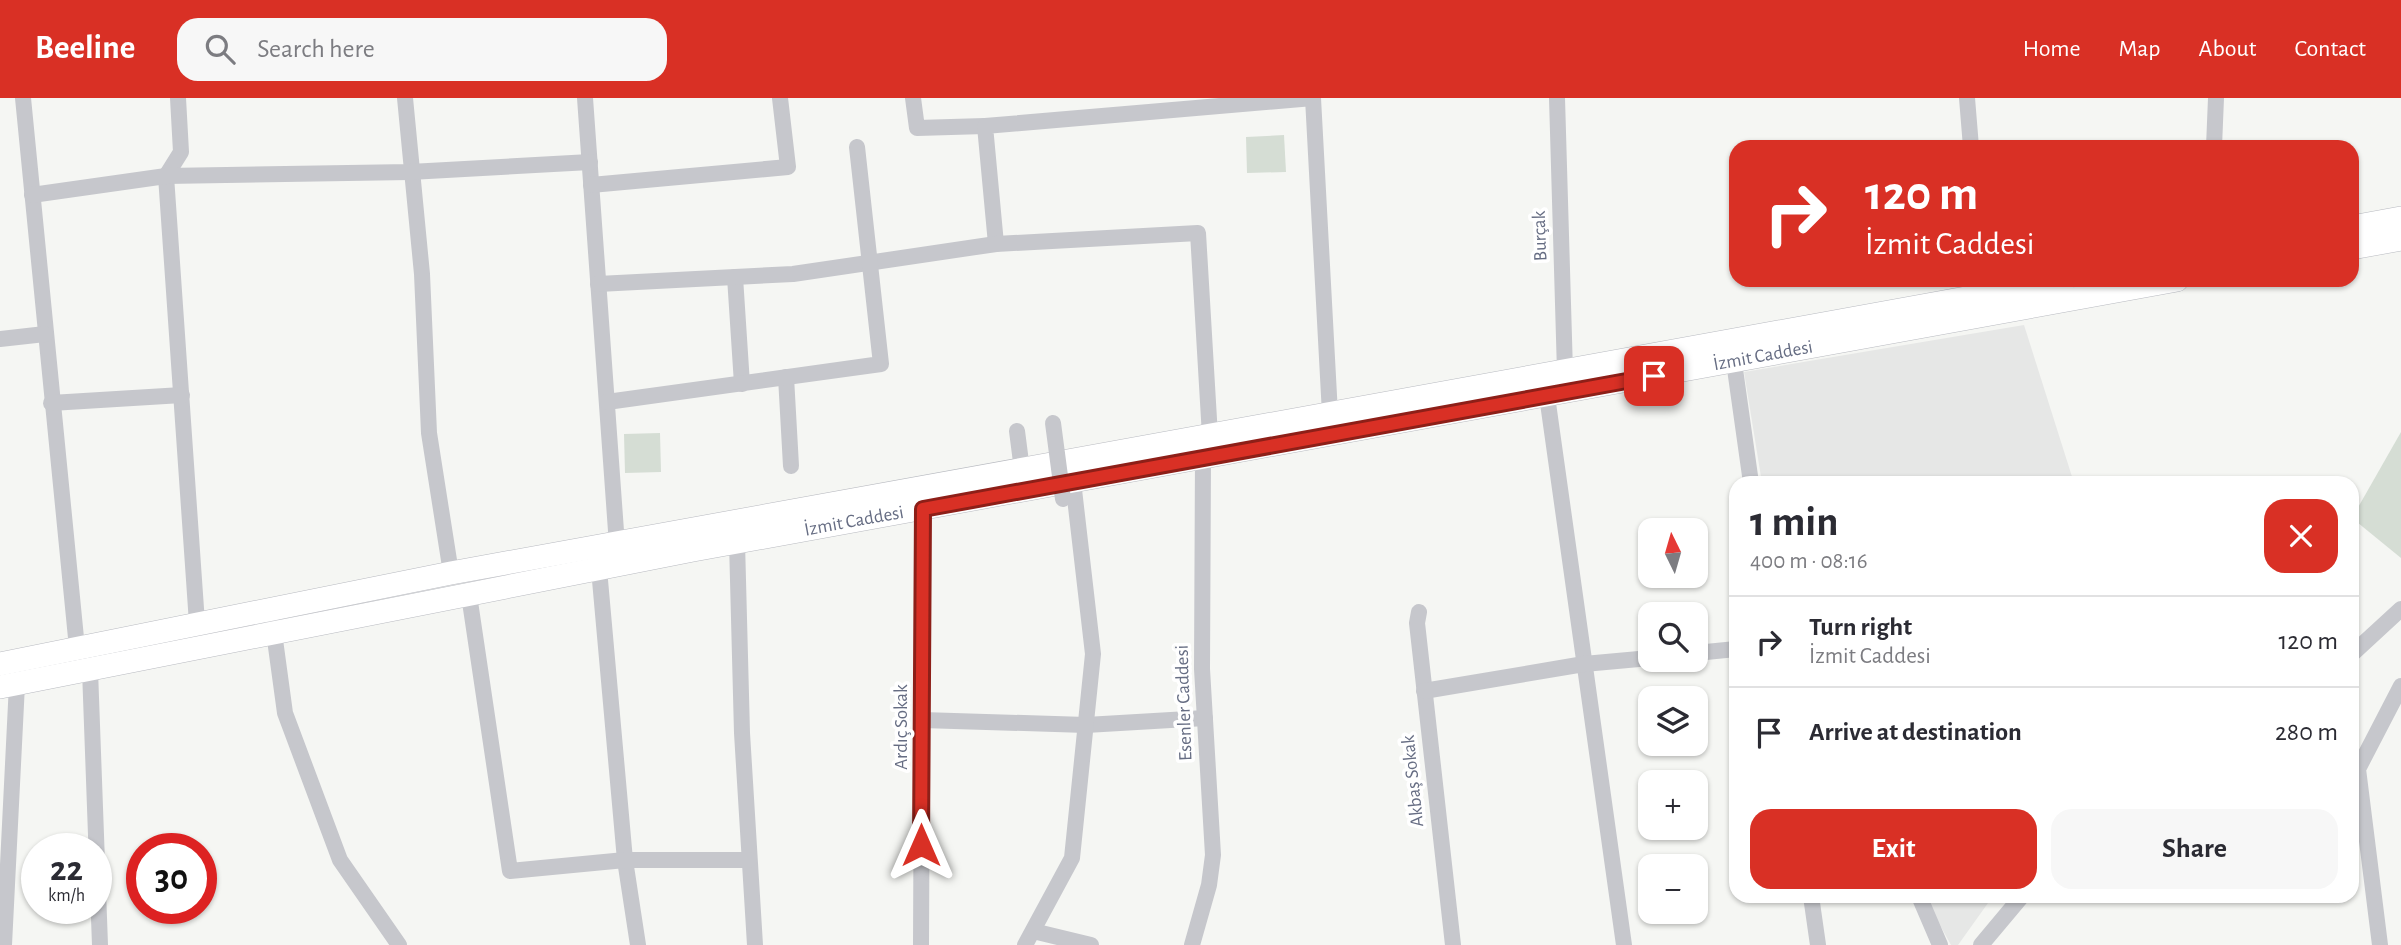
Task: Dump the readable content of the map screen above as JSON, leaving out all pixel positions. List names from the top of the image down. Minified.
{"streets":{"main road":["İzmit Caddesi"],"street":["Burçak","Esenler Caddesi","Ardıç Sokak","Akbaş Sokak"]},"crossings":[["Burçak","İzmit Caddesi"],["İzmit Caddesi","Esenler Caddesi"],["İzmit Caddesi","Ardıç Sokak"]],"north":"top","page":{"header":"Beeline","search":"Search here","nav":["Home","Map","About","Contact"],"turn":["120 m","İzmit Caddesi"],"heading":["1 min","400 m · 08:16"],"map_buttons":["+","−"],"list":[{"name":"Turn right","note":"İzmit Caddesi","value":"120 m"},{"name":"Arrive at destination","value":"280 m"}],"buttons":["Exit","Share"],"speed":"22 km/h","limit":"30"}}
